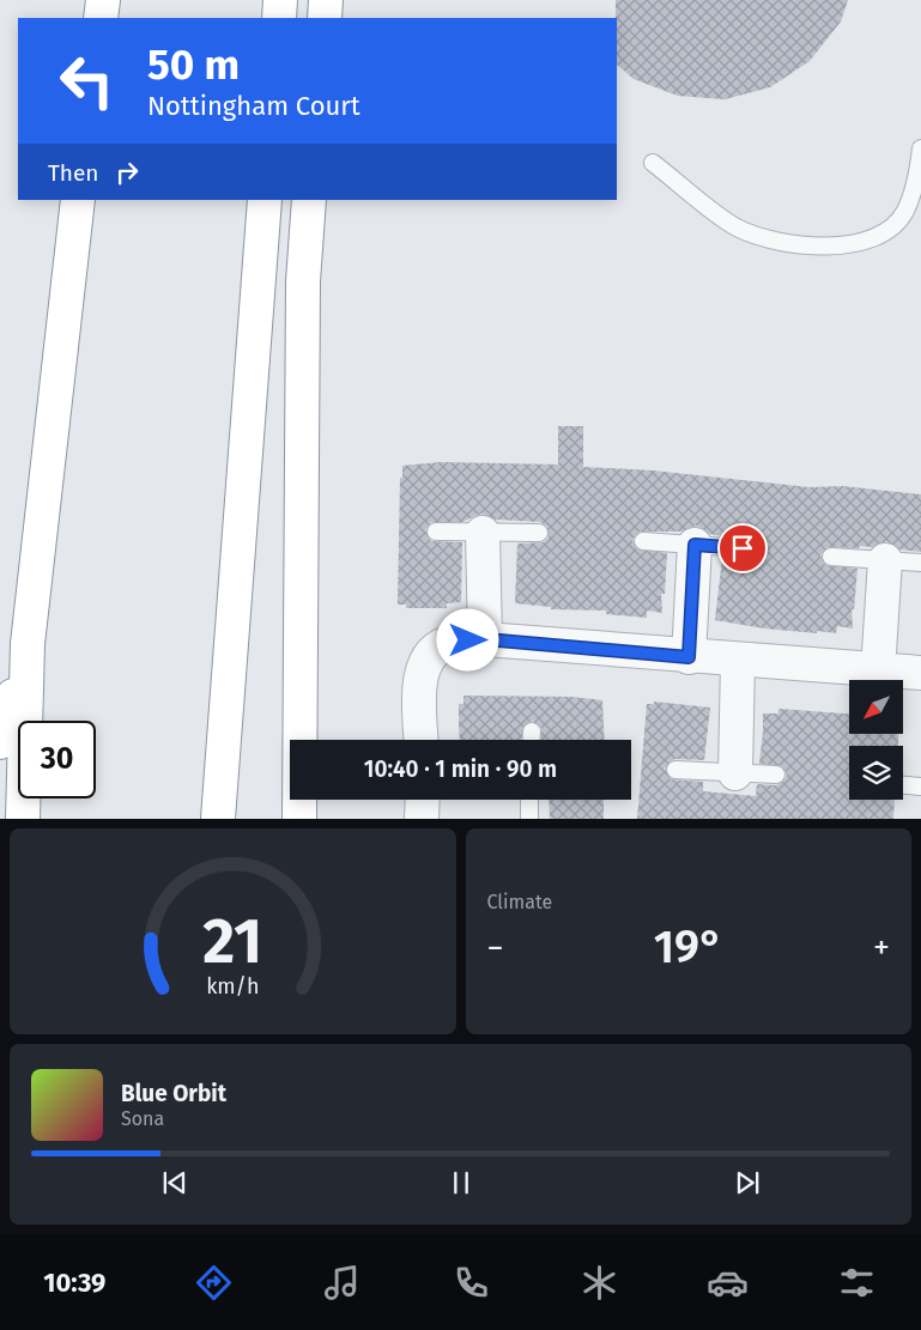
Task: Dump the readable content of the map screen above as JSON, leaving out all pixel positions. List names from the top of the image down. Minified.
{"north":"bottom left","page":{"turn":["50 m","Nottingham Court"],"then":"Then","limit":"30","trip":"10:40 · 1 min · 90 m","tile":"Climate","heat":["−","19°","+"],"song":["Blue Orbit","Sona"],"tabs":"10:39","gauge":["21","km/h"]}}
